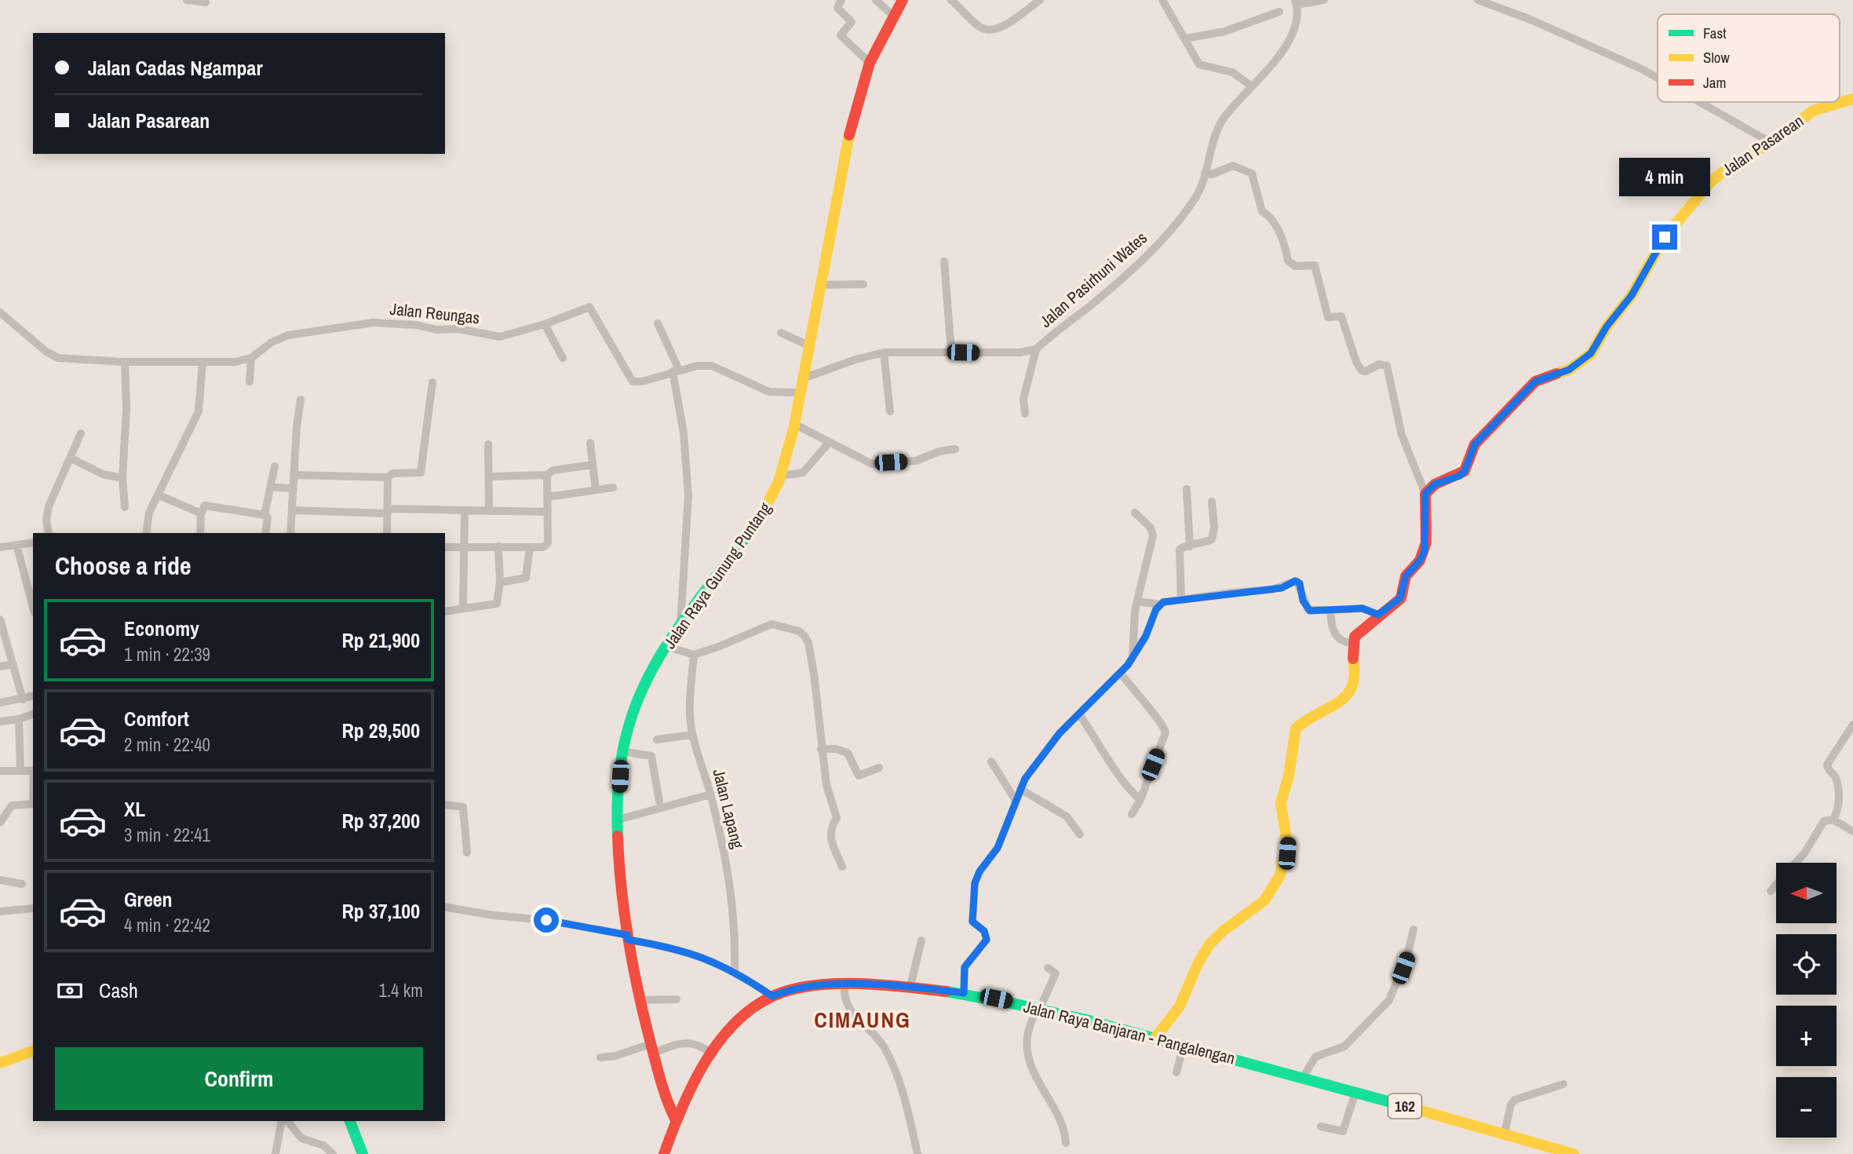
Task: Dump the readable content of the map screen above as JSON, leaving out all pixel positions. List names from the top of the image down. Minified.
{"streets":{"street":["Jalan Pasarean","Jalan Pasirhuni Wates","Jalan Reungas","Jalan Raya Gunung Puntang","Jalan Lapang","Jalan Raya Banjaran - Pangalengan","162"]},"crossings":[["Jalan Pasirhuni Wates","Jalan Raya Gunung Puntang"],["Jalan Reungas","Jalan Raya Gunung Puntang"],["Jalan Raya Gunung Puntang","Jalan Raya Banjaran - Pangalengan"]],"districts":["CIMAUNG"],"legend":["Fast","Slow","Jam"],"north":"left","page":{"banner":["Jalan Cadas Ngampar","Jalan Pasarean"],"bubble":"4 min","heading":"Choose a ride","list":[{"name":"Economy","note":"1 min · 22:39","value":"Rp 21,900"},{"name":"Comfort","note":"2 min · 22:40","value":"Rp 29,500"},{"name":"XL","note":"3 min · 22:41","value":"Rp 37,200"},{"name":"Green","note":"4 min · 22:42","value":"Rp 37,100"}],"map_buttons":["+","−"],"pay":["Cash","1.4 km"],"buttons":"Confirm"}}
